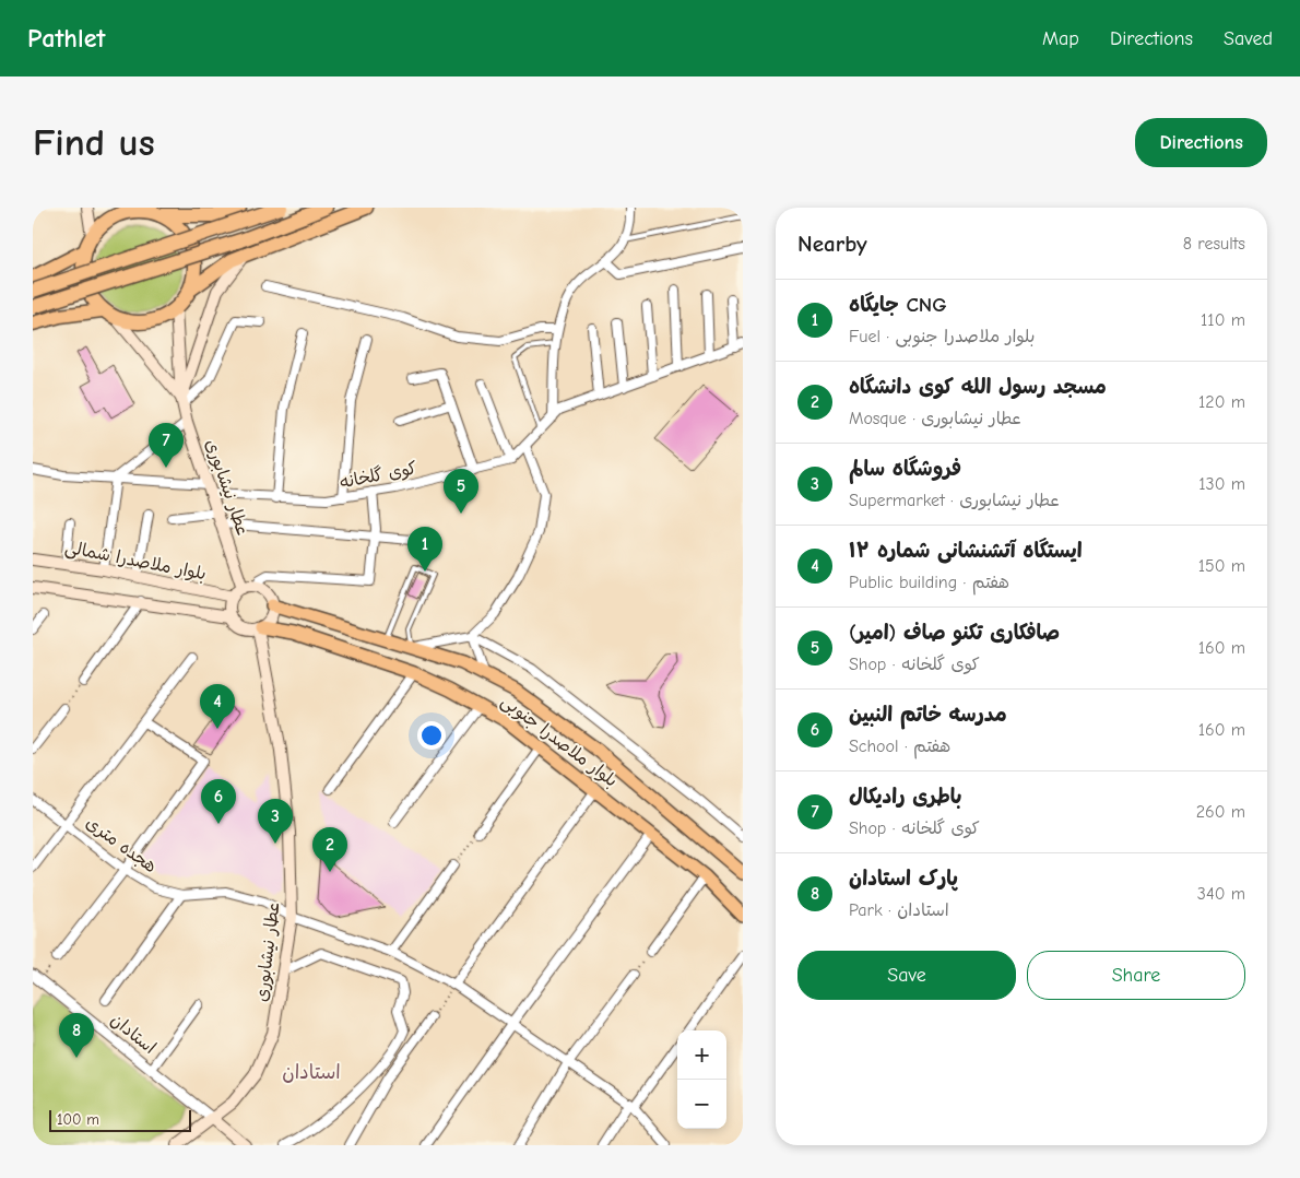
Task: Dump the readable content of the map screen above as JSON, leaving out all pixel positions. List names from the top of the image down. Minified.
{"streets":{"main road":["عطار نیشابوری","بلوار ملاصدرا شمالی","بلوار ملاصدرا جنوبی"],"street":["کوی گلخانه","هجده متری","استادان"]},"crossings":[["کوی گلخانه","عطار نیشابوری"],["عطار نیشابوری","بلوار ملاصدرا شمالی"],["عطار نیشابوری","بلوار ملاصدرا جنوبی"],["عطار نیشابوری","هجده متری"],["عطار نیشابوری","استادان"],["بلوار ملاصدرا شمالی","بلوار ملاصدرا جنوبی"]],"districts":["استادان"],"scale_bar":"100 m","page":{"header":"Pathlet","nav":["Map","Directions","Saved"],"buttons":["Directions",["Save","Share"]],"title":"Find us","heading":["Nearby","8 results"],"list":[{"mark":"1","name":"جایگاه CNG","note":"Fuel · بلوار ملاصدرا جنوبی","value":"110 m"},{"mark":"2","name":"مسجد رسول الله کوی دانشگاه","note":"Mosque · عطار نیشابوری","value":"120 m"},{"mark":"3","name":"فروشگاه سالم","note":"Supermarket · عطار نیشابوری","value":"130 m"},{"mark":"4","name":"ایستگاه آتشنشانی شماره ۱۲","note":"Public building · هفتم","value":"150 m"},{"mark":"5","name":"صافکاری تکنو صاف (امیر)","note":"Shop · کوی گلخانه","value":"160 m"},{"mark":"6","name":"مدرسه خاتم النبین","note":"School · هفتم","value":"160 m"},{"mark":"7","name":"باطری رادیکال","note":"Shop · کوی گلخانه","value":"260 m"},{"mark":"8","name":"پارک استادان","note":"Park · استادان","value":"340 m"}],"pins":["7","5","1","4","6","3","2","8"],"map_buttons":["+","−"],"scale":"100 m"}}
